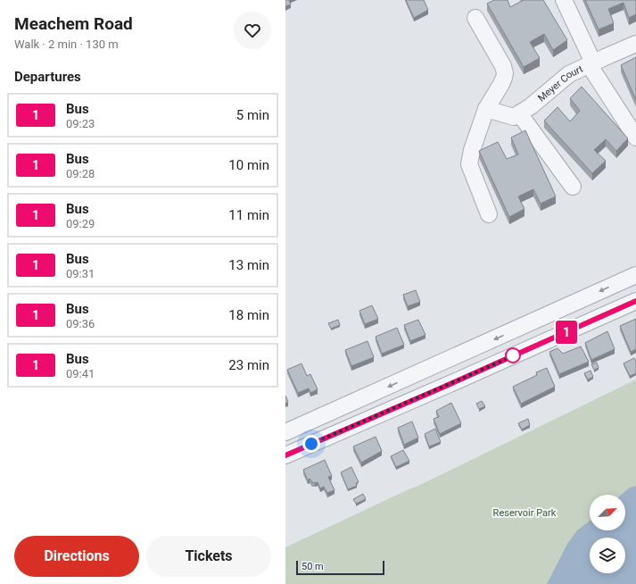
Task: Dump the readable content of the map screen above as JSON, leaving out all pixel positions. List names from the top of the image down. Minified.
{"streets":{"street":["Meyer Court"]},"parks":["Reservoir Park"],"lines":["bus line 1"],"scale_bar":"50 m","north":"top right","page":{"heading":[["Meachem Road","Walk · 2 min · 130 m"],"Departures"],"on_map":"1","list":[{"mark":"1","name":"Bus","note":"09:23","value":"5 min"},{"mark":"1","name":"Bus","note":"09:28","value":"10 min"},{"mark":"1","name":"Bus","note":"09:29","value":"11 min"},{"mark":"1","name":"Bus","note":"09:31","value":"13 min"},{"mark":"1","name":"Bus","note":"09:36","value":"18 min"},{"mark":"1","name":"Bus","note":"09:41","value":"23 min"}],"buttons":["Directions","Tickets"],"scale":"50 m"}}
